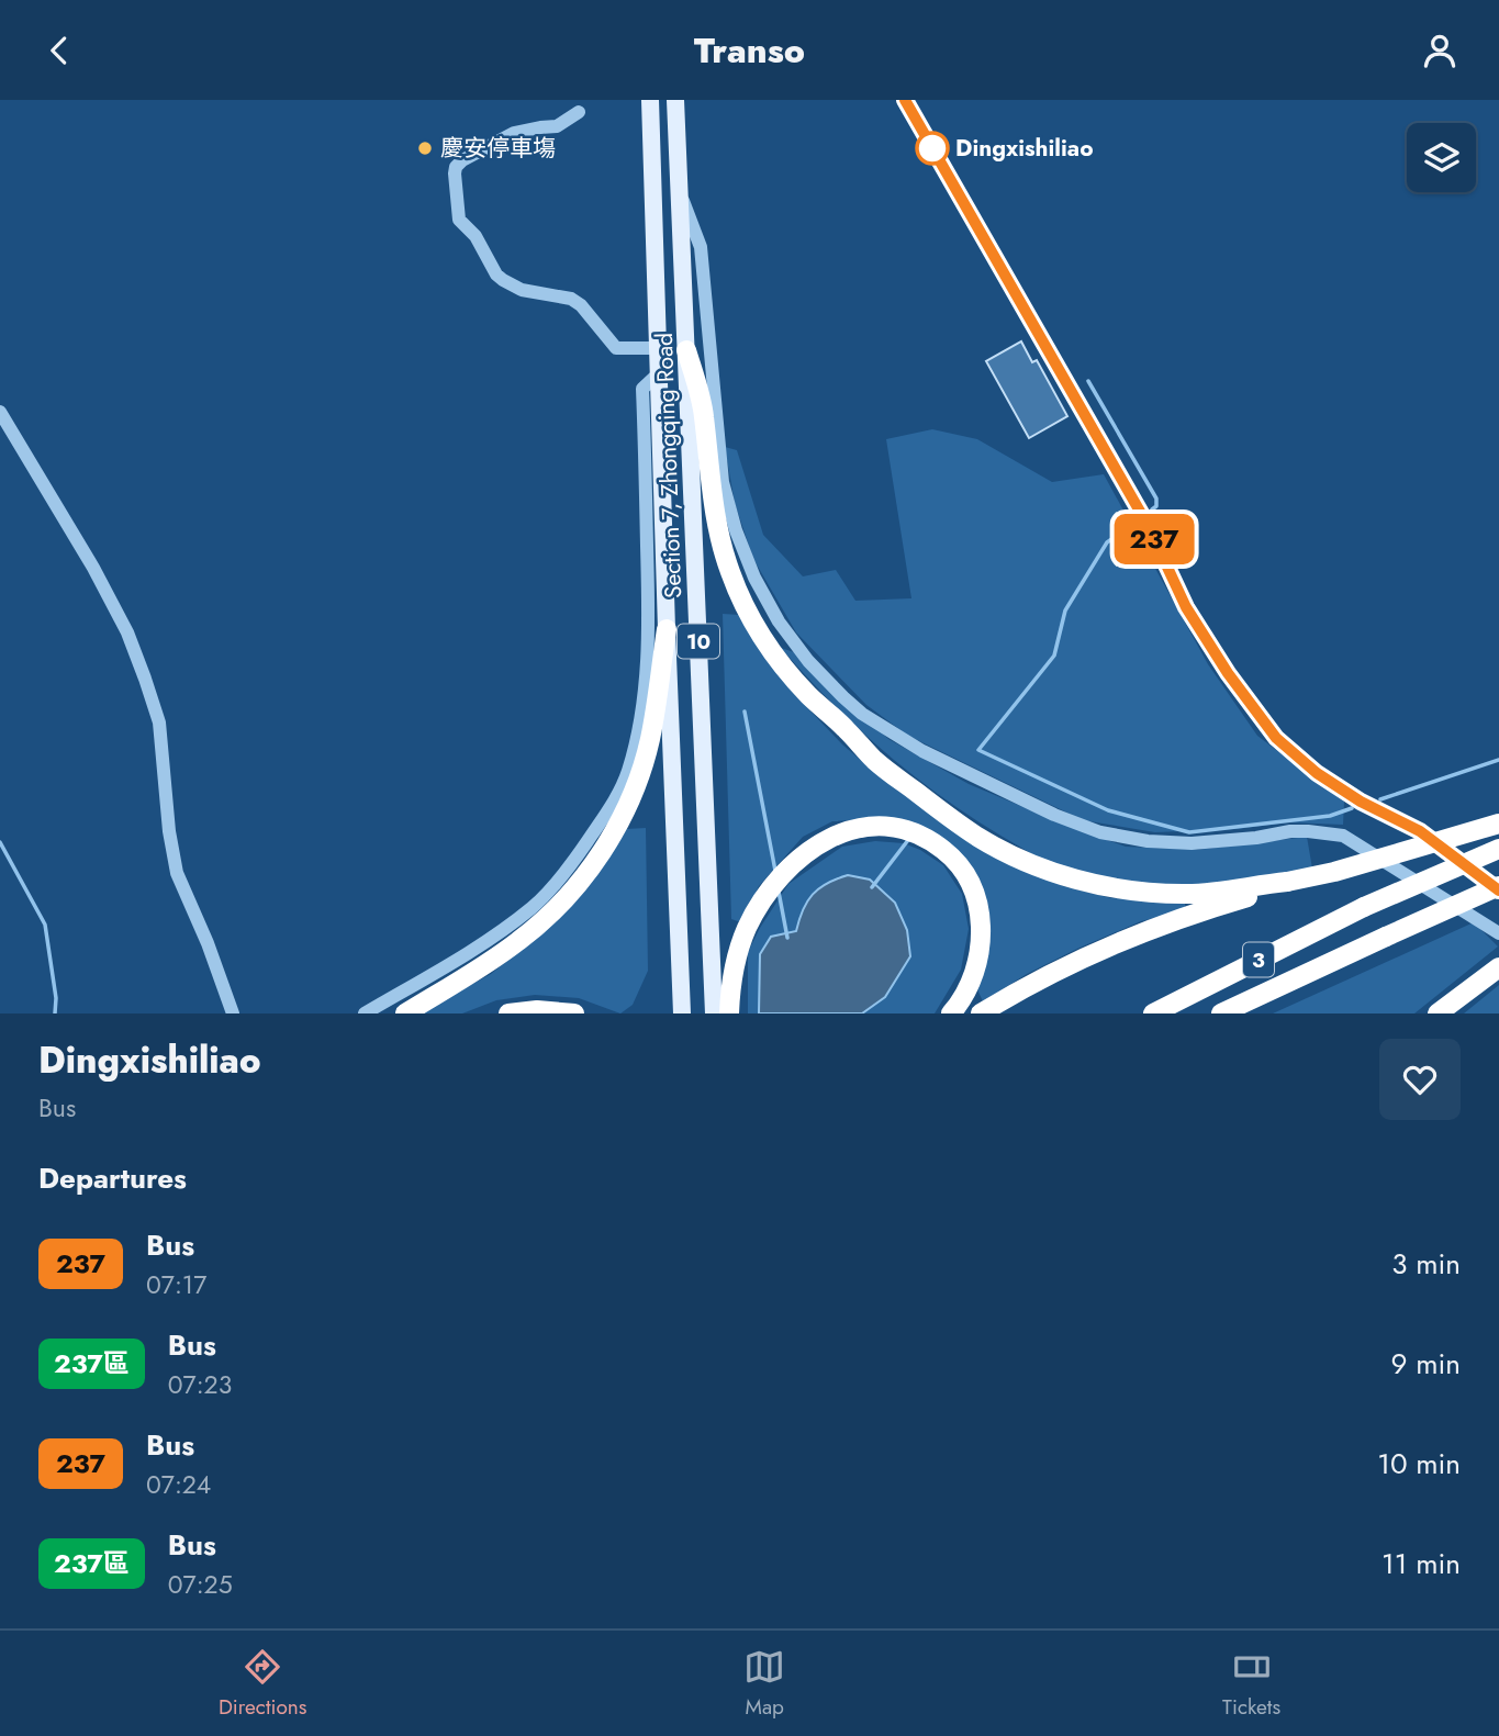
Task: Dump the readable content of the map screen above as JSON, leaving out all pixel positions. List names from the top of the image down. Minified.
{"streets":{"highway":["3"],"main road":["Section 7, Zhongqing Road","10"]},"places":["慶安停車塲","Dingxishiliao"],"lines":["bus line 237"],"page":{"header":"Transo","on_map":"237","heading":[["Dingxishiliao","Bus"],"Departures"],"list":[{"mark":"237","name":"Bus","note":"07:17","value":"3 min"},{"mark":"237區","name":"Bus","note":"07:23","value":"9 min"},{"mark":"237","name":"Bus","note":"07:24","value":"10 min"},{"mark":"237區","name":"Bus","note":"07:25","value":"11 min"}],"tabs":["Directions","Map","Tickets"]}}
